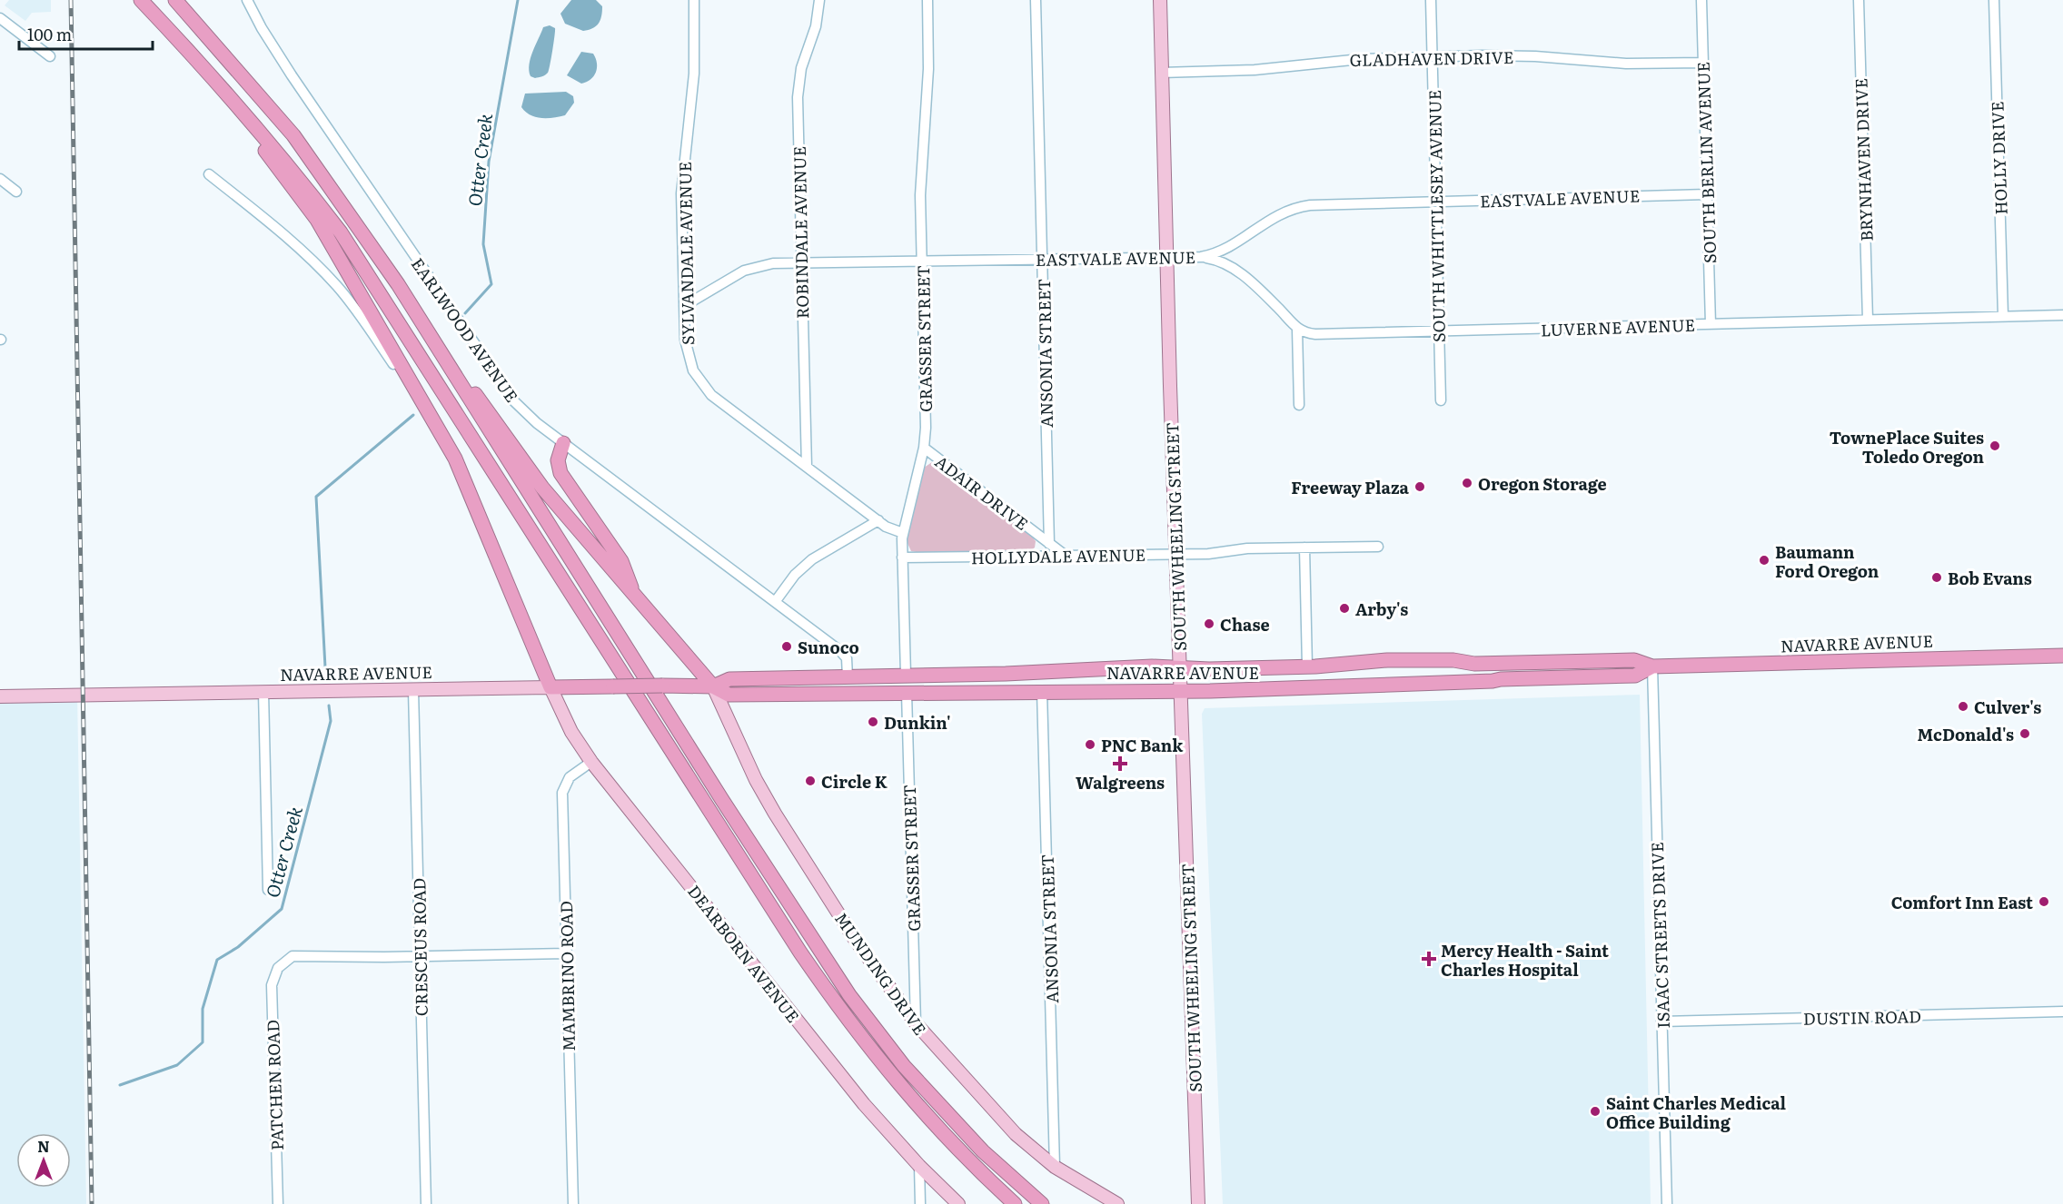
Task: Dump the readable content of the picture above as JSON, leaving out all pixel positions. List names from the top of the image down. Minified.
{"streets":{"highway":["NAVARRE AVENUE"],"main road":["SOUTH WHEELING STREET","DEARBORN AVENUE","MUNDING DRIVE"],"street":["GLADHAVEN DRIVE","HOLLY DRIVE","BRYNHAVEN DRIVE","SOUTH BERLIN AVENUE","EASTVALE AVENUE","SOUTH WHITTLESEY AVENUE","ROBINDALE AVENUE","SYLVANDALE AVENUE","LUVERNE AVENUE","EARLWOOD AVENUE","GRASSER STREET","ANSONIA STREET","ADAIR DRIVE","HOLLYDALE AVENUE","ISAAC STREETS DRIVE","CRESCEUS ROAD","MAMBRINO ROAD","DUSTIN ROAD","PATCHEN ROAD"]},"crossings":[["GLADHAVEN DRIVE","SOUTH BERLIN AVENUE"],["GLADHAVEN DRIVE","SOUTH WHITTLESEY AVENUE"],["GLADHAVEN DRIVE","SOUTH WHEELING STREET"],["HOLLY DRIVE","LUVERNE AVENUE"],["BRYNHAVEN DRIVE","LUVERNE AVENUE"],["SOUTH BERLIN AVENUE","EASTVALE AVENUE"],["SOUTH BERLIN AVENUE","LUVERNE AVENUE"],["EASTVALE AVENUE","SOUTH WHITTLESEY AVENUE"],["EASTVALE AVENUE","ROBINDALE AVENUE"],["EASTVALE AVENUE","SYLVANDALE AVENUE"],["EASTVALE AVENUE","GRASSER STREET"],["EASTVALE AVENUE","ANSONIA STREET"],["EASTVALE AVENUE","SOUTH WHEELING STREET"],["SOUTH WHITTLESEY AVENUE","LUVERNE AVENUE"],["ROBINDALE AVENUE","SYLVANDALE AVENUE"],["SYLVANDALE AVENUE","GRASSER STREET"],["EARLWOOD AVENUE","NAVARRE AVENUE"],["GRASSER STREET","ADAIR DRIVE"],["GRASSER STREET","HOLLYDALE AVENUE"],["GRASSER STREET","NAVARRE AVENUE"],["GRASSER STREET","MUNDING DRIVE"],["ANSONIA STREET","ADAIR DRIVE"],["ANSONIA STREET","NAVARRE AVENUE"],["ANSONIA STREET","MUNDING DRIVE"],["ADAIR DRIVE","HOLLYDALE AVENUE"],["SOUTH WHEELING STREET","HOLLYDALE AVENUE"],["SOUTH WHEELING STREET","NAVARRE AVENUE"],["NAVARRE AVENUE","ISAAC STREETS DRIVE"],["NAVARRE AVENUE","CRESCEUS ROAD"],["NAVARRE AVENUE","DEARBORN AVENUE"],["NAVARRE AVENUE","MUNDING DRIVE"],["ISAAC STREETS DRIVE","DUSTIN ROAD"],["CRESCEUS ROAD","PATCHEN ROAD"],["DEARBORN AVENUE","MAMBRINO ROAD"]],"water":["Otter Creek"],"places":{"other":["TownePlace Suites Toledo Oregon","Oregon Storage","Freeway Plaza","Baumann Ford Oregon","Bob Evans","Arby's","Chase","Sunoco","Culver's","Dunkin'","McDonald's","PNC Bank","Circle K","Comfort Inn East","Saint Charles Medical Office Building"],"health":["Walgreens","Mercy Health - Saint Charles Hospital"]},"scale_bar":"100 m","north":"top"}
